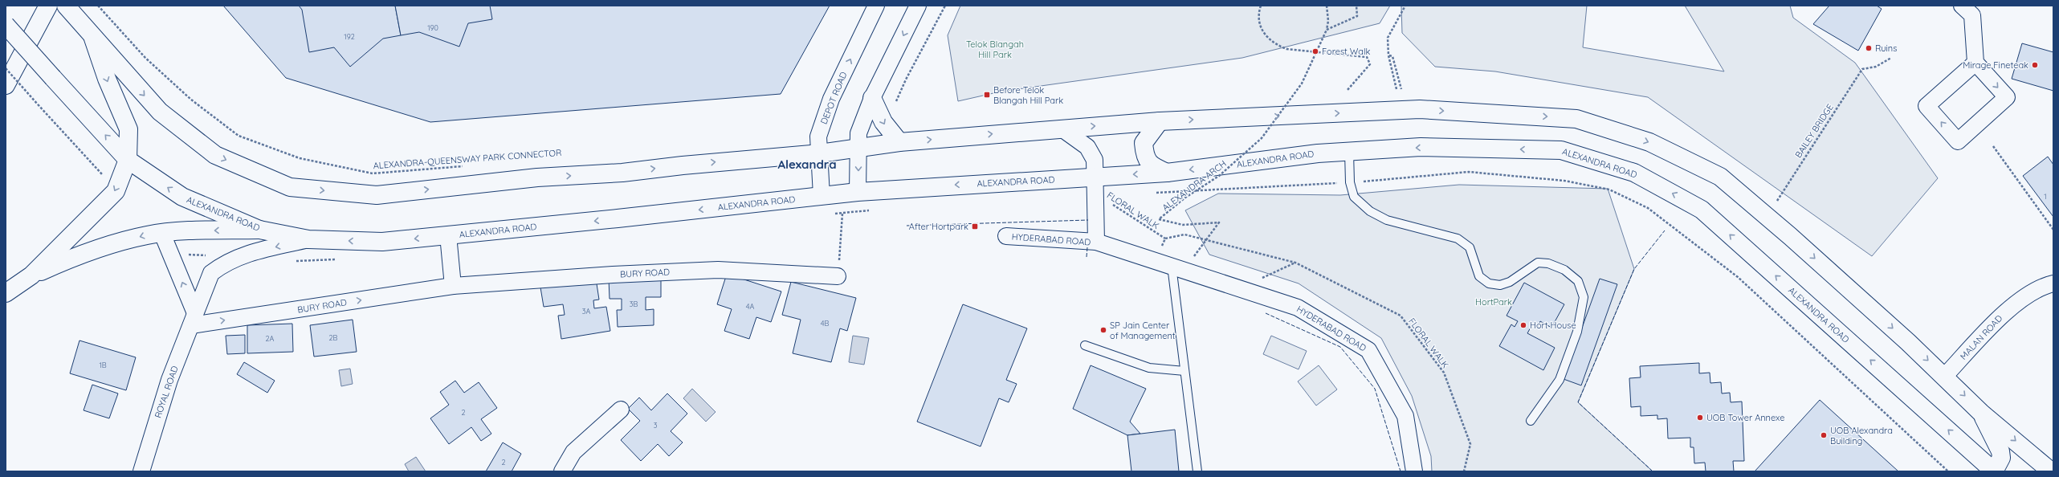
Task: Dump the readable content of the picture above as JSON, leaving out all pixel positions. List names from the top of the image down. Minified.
{"streets":{"main road":["ALEXANDRA ROAD"],"street":["DEPOT ROAD","HYDERABAD ROAD","BURY ROAD","MALAN ROAD","ROYAL ROAD"],"path":["BAILEY BRIDGE","ALEXANDRA-QUEENSWAY PARK CONNECTOR","ALEXANDRA ARCH","FLORAL WALK"]},"crossings":[["DEPOT ROAD","ALEXANDRA ROAD"],["ALEXANDRA ROAD","FLORAL WALK"],["ALEXANDRA ROAD","HYDERABAD ROAD"],["ALEXANDRA ROAD","ROYAL ROAD"],["FLORAL WALK","HYDERABAD ROAD"],["BURY ROAD","ROYAL ROAD"]],"one_way":["BURY ROAD","ROYAL ROAD"],"districts":["Alexandra"],"parks":["Telok Blangah Hill Park","HortPark"],"places":{"other":["Ruins","Forest Walk","Mirage Fineteak","Hort House","SP Jain Center of Management","UOB Tower Annexe","UOB Alexandra Building"],"transit":["Before Telok Blangah Hill Park","After Hortpark"]},"house_numbers":["190","192","1","3B","4A","3A","4B","2B","2A","1B","2","3","2"]}
